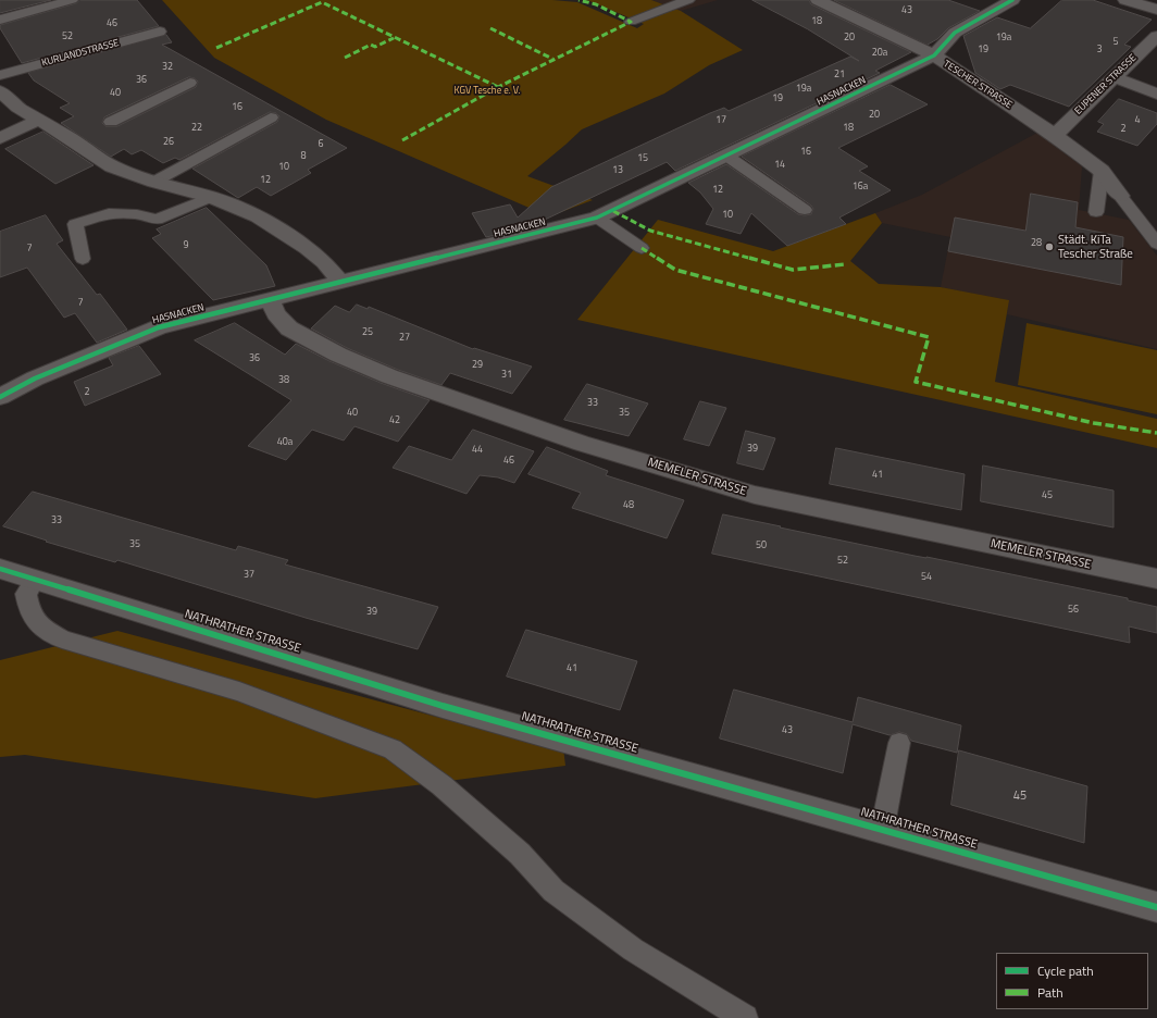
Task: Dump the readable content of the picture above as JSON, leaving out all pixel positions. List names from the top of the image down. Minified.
{"streets":{"street":["TESCHER STRASSE","EUPENER STRASSE","HASNACKEN","MEMELER STRASSE","NATHRATHER STRASSE"],"lane":["KURLANDSTRASSE"]},"crossings":[["TESCHER STRASSE","EUPENER STRASSE"],["TESCHER STRASSE","HASNACKEN"],["HASNACKEN","MEMELER STRASSE"]],"parks":["KGV Tesche e. V."],"places":["Städt. KiTa Tescher Straße"],"house_numbers":["43","18","46","52","20","19a","5","19","3","20a","32","21","36","19a","40","19","16","20","17","4","22","18","2","26","6","16","8","15","14","10","13","12","16a","12","10","28","9","7","7","25","27","36","29","31","38","2","33","40","35","42","40a","39","44","46","41","45","48","33","35","50","52","37","54","56","39","41","43","45"],"legend":["Cycle path","Path"]}
